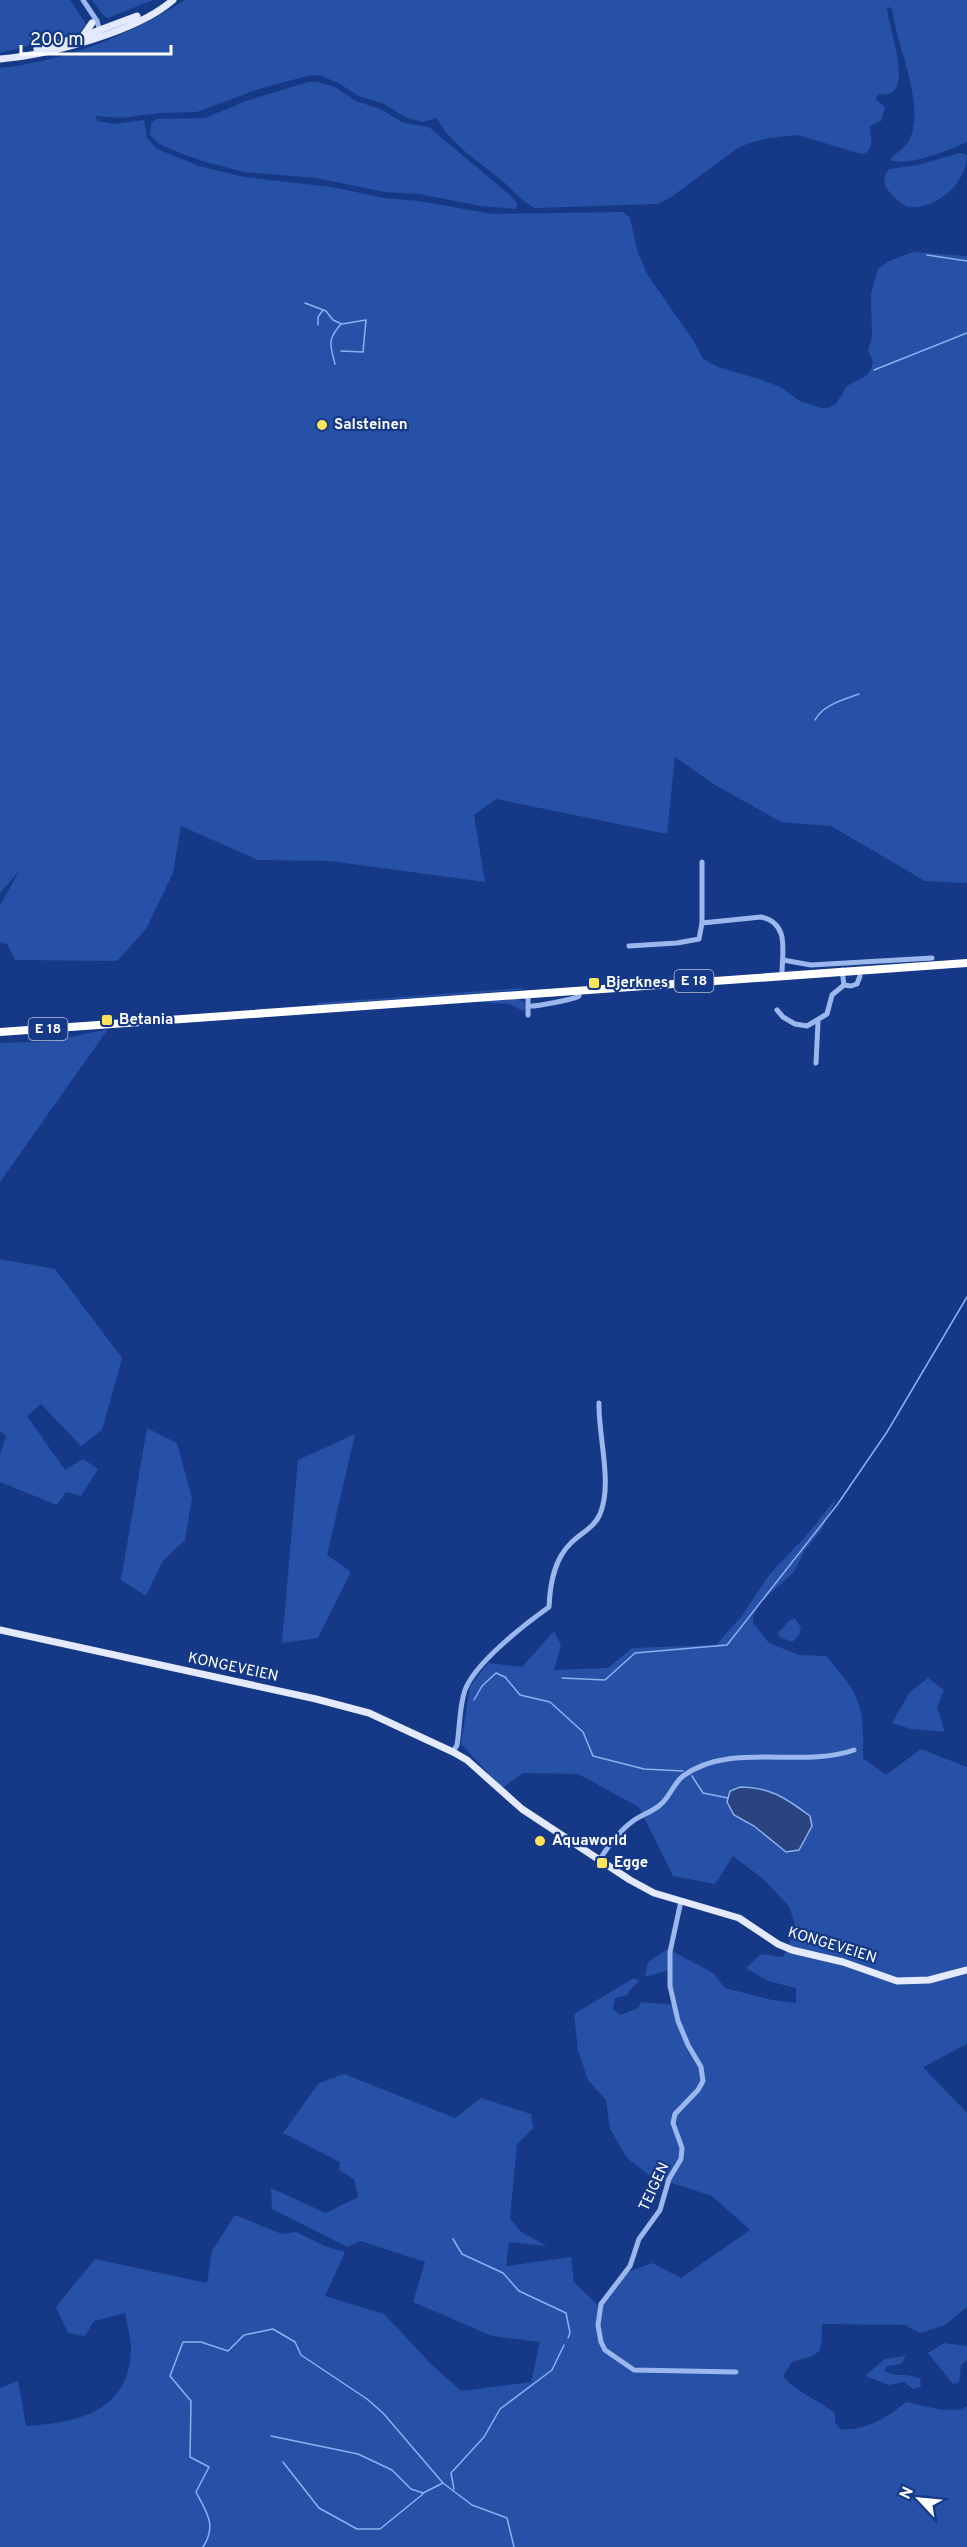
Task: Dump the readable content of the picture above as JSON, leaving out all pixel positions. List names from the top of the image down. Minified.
{"streets":{"highway":["E 18"],"main road":["KONGEVEIEN"],"street":["TEIGEN"]},"crossings":[["KONGEVEIEN","TEIGEN"]],"places":{"other":["Salsteinen","Aquaworld"],"transit":["Bjerknes","Betania","Egge"]},"scale_bar":"200 m","north":"top left"}
